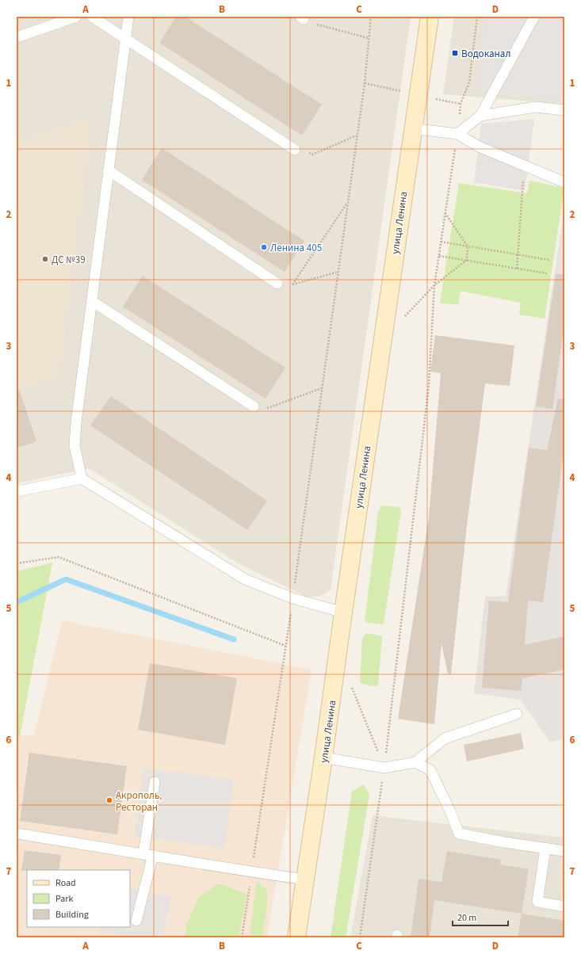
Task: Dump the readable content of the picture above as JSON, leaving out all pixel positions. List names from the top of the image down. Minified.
{"streets":{"main road":["улица Ленина"]},"places":{"transit":["Водоканал"],"other":["Ленина 405","ДС №39","Акрополь, Ресторан"]},"legend":["Road","Park","Building"],"scale_bar":"20 m","grid":{"columns":["A","B","C","D"],"rows":["1","2","3","4","5","6","7"]}}
